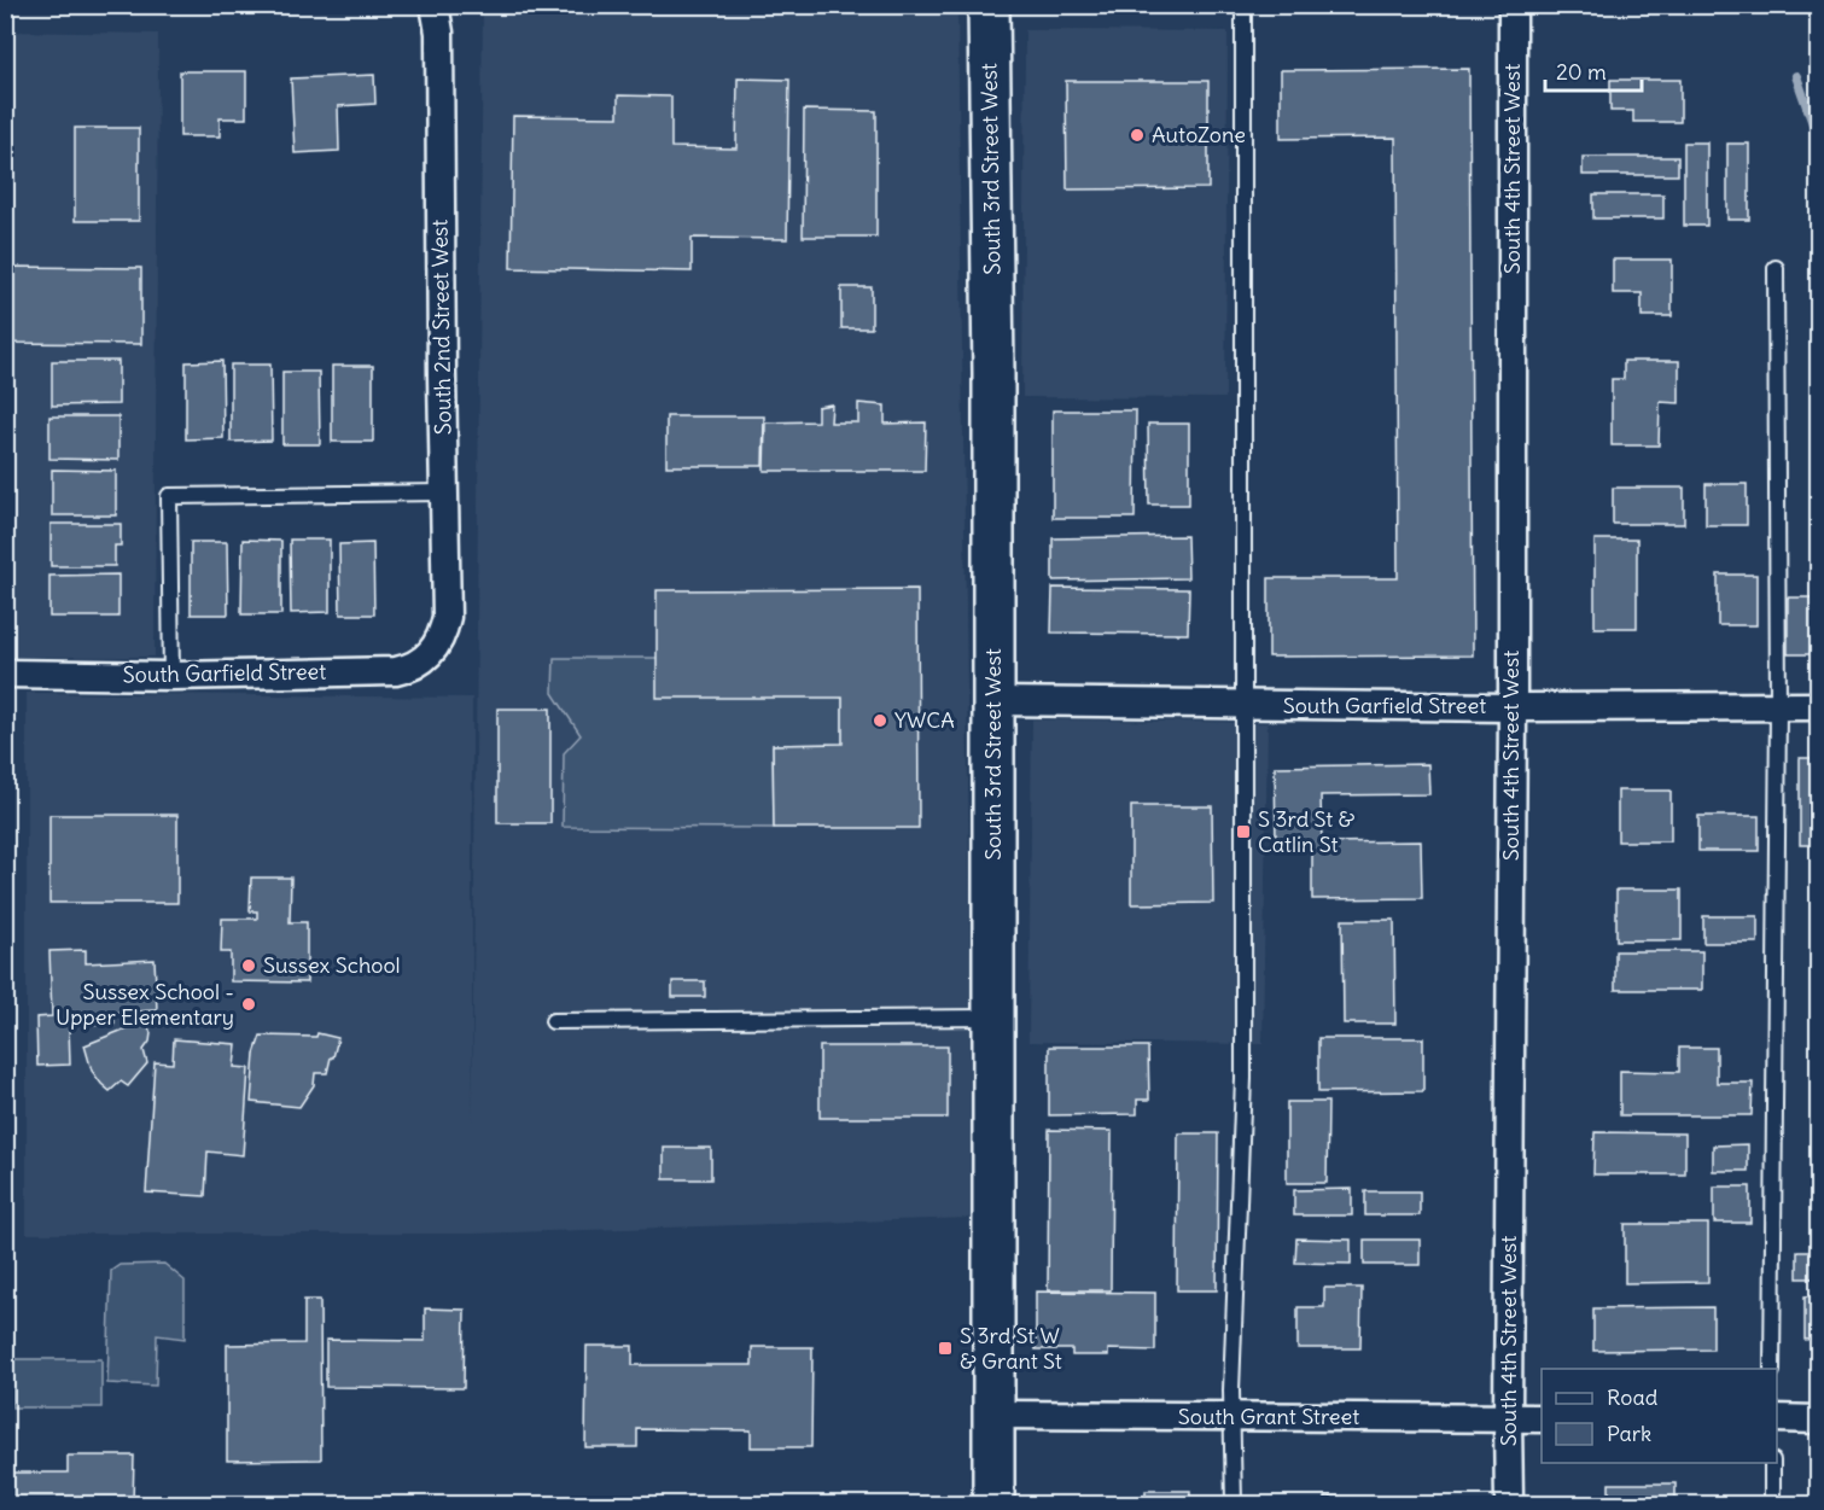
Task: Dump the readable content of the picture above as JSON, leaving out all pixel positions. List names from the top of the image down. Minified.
{"streets":{"main road":["South 3rd Street West"],"street":["South 4th Street West","South 2nd Street West","South Garfield Street","South Grant Street"]},"crossings":[["South 3rd Street West","South Garfield Street"],["South 3rd Street West","South Grant Street"],["South 4th Street West","South Garfield Street"],["South 4th Street West","South Grant Street"],["South 2nd Street West","South Garfield Street"]],"places":{"other":["AutoZone","YWCA","Sussex School","Sussex School - Upper Elementary"],"transit":["S 3rd St & Catlin St","S 3rd St W & Grant St"]},"legend":["Road","Park"],"scale_bar":"20 m"}
